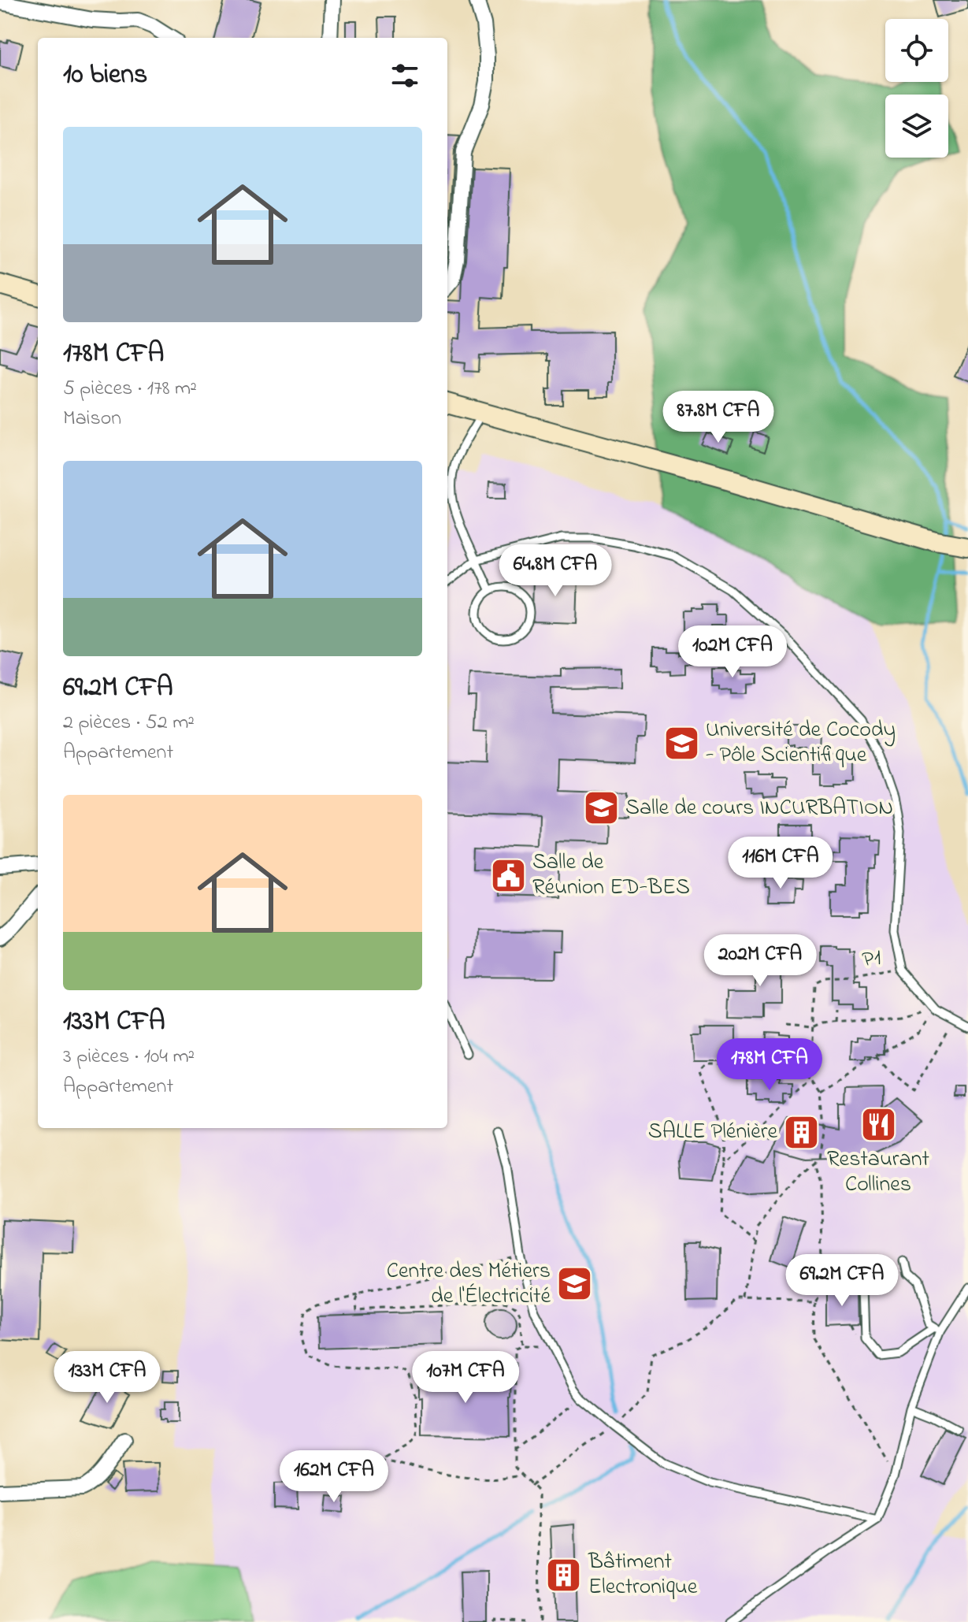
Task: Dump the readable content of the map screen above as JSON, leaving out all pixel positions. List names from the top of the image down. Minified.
{"streets":{"path":["P1"]},"places":{"school or university":["Université de Cocody - Pôle Scientifique","Salle de cours INCURBATION","Centre des Métiers de l'Électricité"],"public building":["Salle de Réunion ED-BES"],"restaurant":["Restaurant Collines"],"building":["SALLE Plénière","Bâtiment Electronique"]},"page":{"heading":"10 biens","list":[{"name":"178M CFA","note":"5 pièces · 178 m² · Maison"},{"name":"69.2M CFA","note":"2 pièces · 52 m² · Appartement"},{"name":"133M CFA","note":"3 pièces · 104 m² · Appartement"}],"price":["87.8M CFA","64.8M CFA","102M CFA","116M CFA","202M CFA","178M CFA","69.2M CFA","133M CFA","107M CFA","162M CFA"]}}
